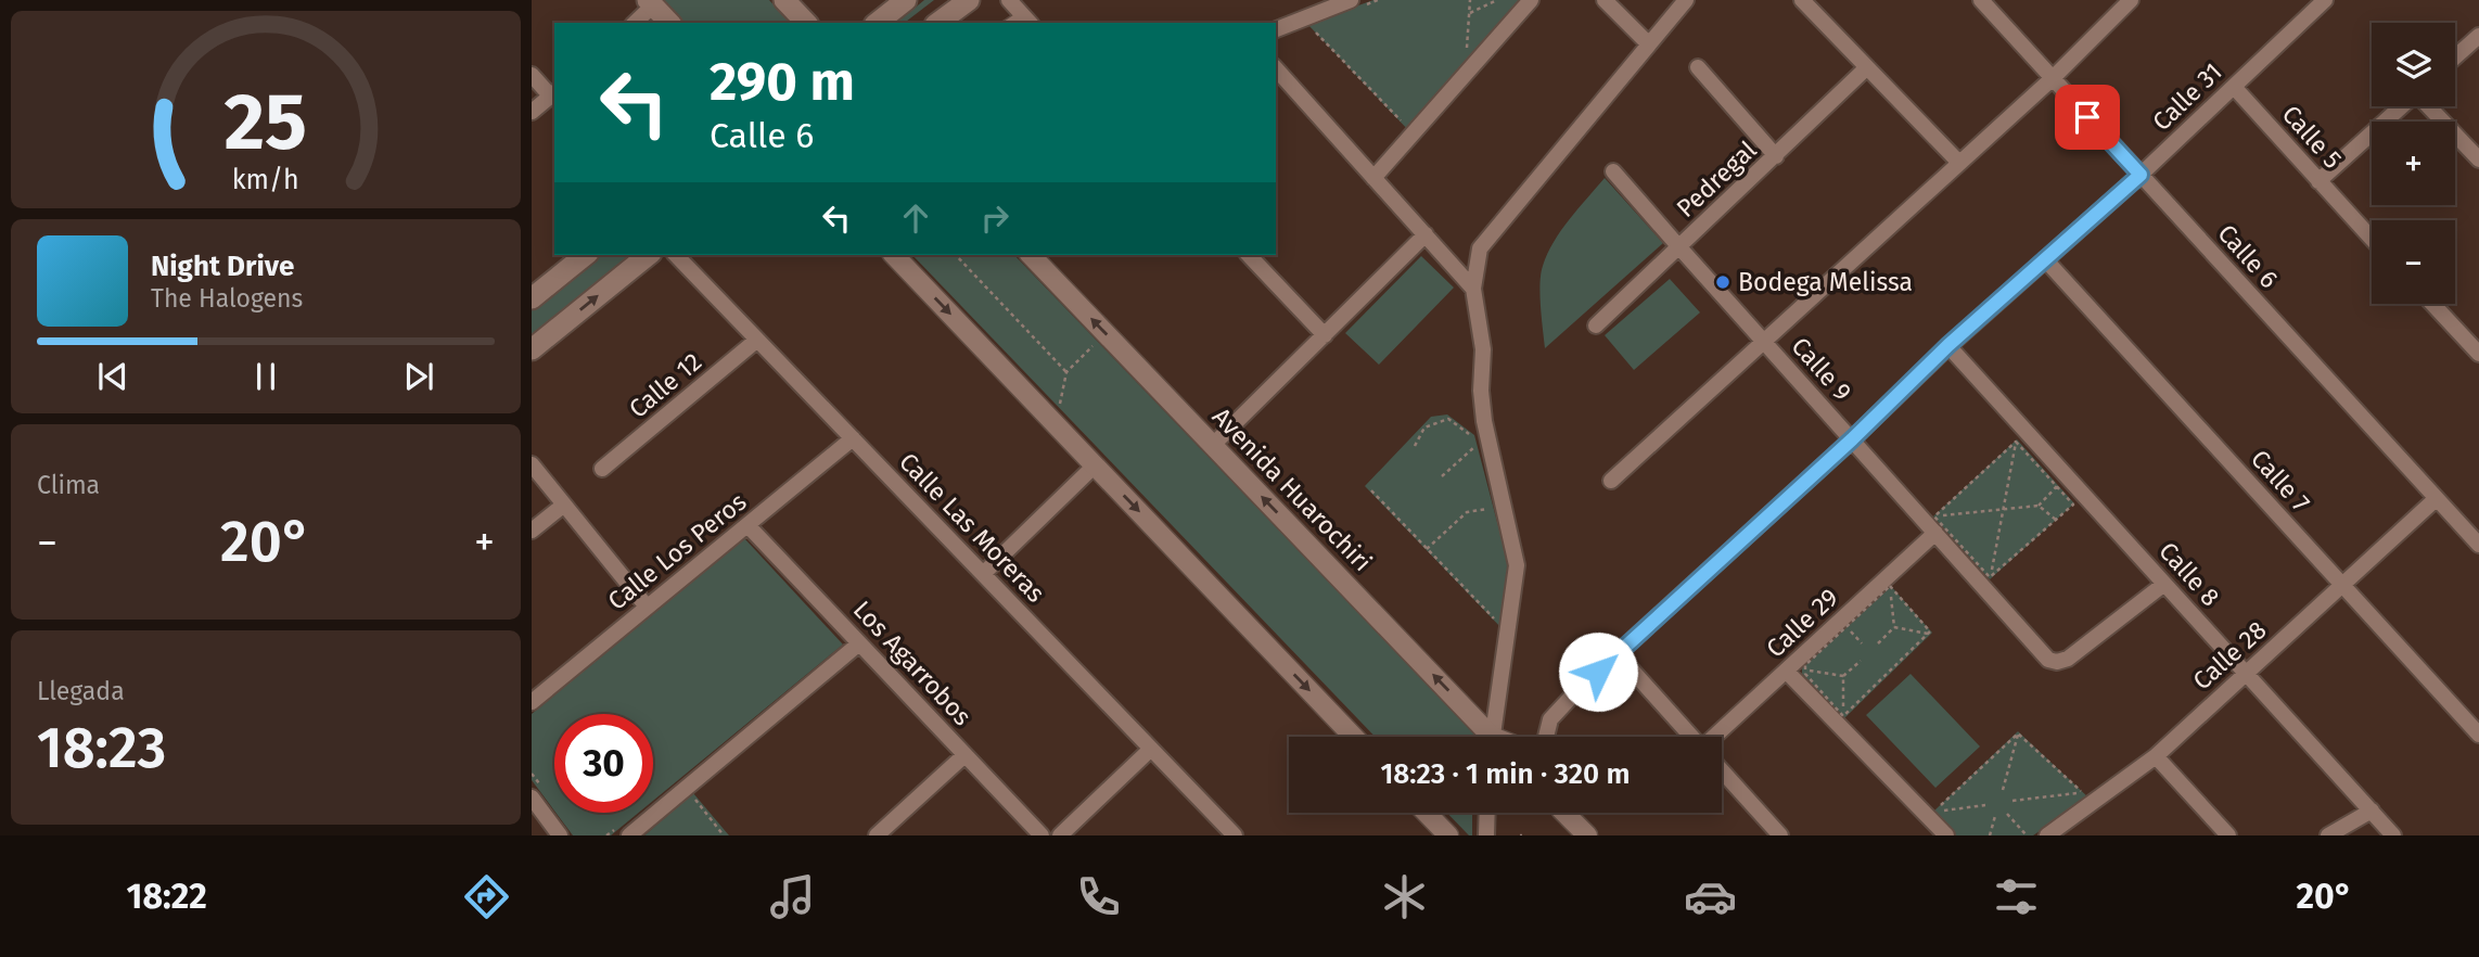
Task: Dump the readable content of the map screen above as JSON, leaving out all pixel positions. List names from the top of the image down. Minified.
{"streets":{"street":["Calle 31","Calle 5","Pedregal","Calle 6","Calle 9","Calle 12","Calle 7","Avenida Huarochiri","Calle Las Moreras","Calle Los Peros","Calle 8","Calle 29","Calle 28","Los Agarrobos"]},"crossings":[["Calle 31","Calle 5"],["Calle 31","Calle 6"],["Calle 31","Calle 9"],["Calle 31","Calle 7"],["Calle 31","Calle 8"],["Pedregal","Calle 9"],["Calle 6","Calle 28"],["Calle 9","Calle 8"],["Calle 9","Calle 29"],["Calle 12","Calle Las Moreras"],["Calle 7","Calle 28"],["Calle Las Moreras","Calle Los Peros"],["Calle Los Peros","Los Agarrobos"],["Calle 8","Calle 28"]],"places":["Bodega Melissa"],"page":{"map_buttons":["+","−"],"turn":["290 m","Calle 6"],"song":["Night Drive","The Halogens"],"tile":["Clima",["Llegada","18:23"]],"heat":["−","20°","+"],"limit":"30","trip":"18:23 · 1 min · 320 m","tabs":["18:22","20°"],"gauge":["25","km/h"]}}
